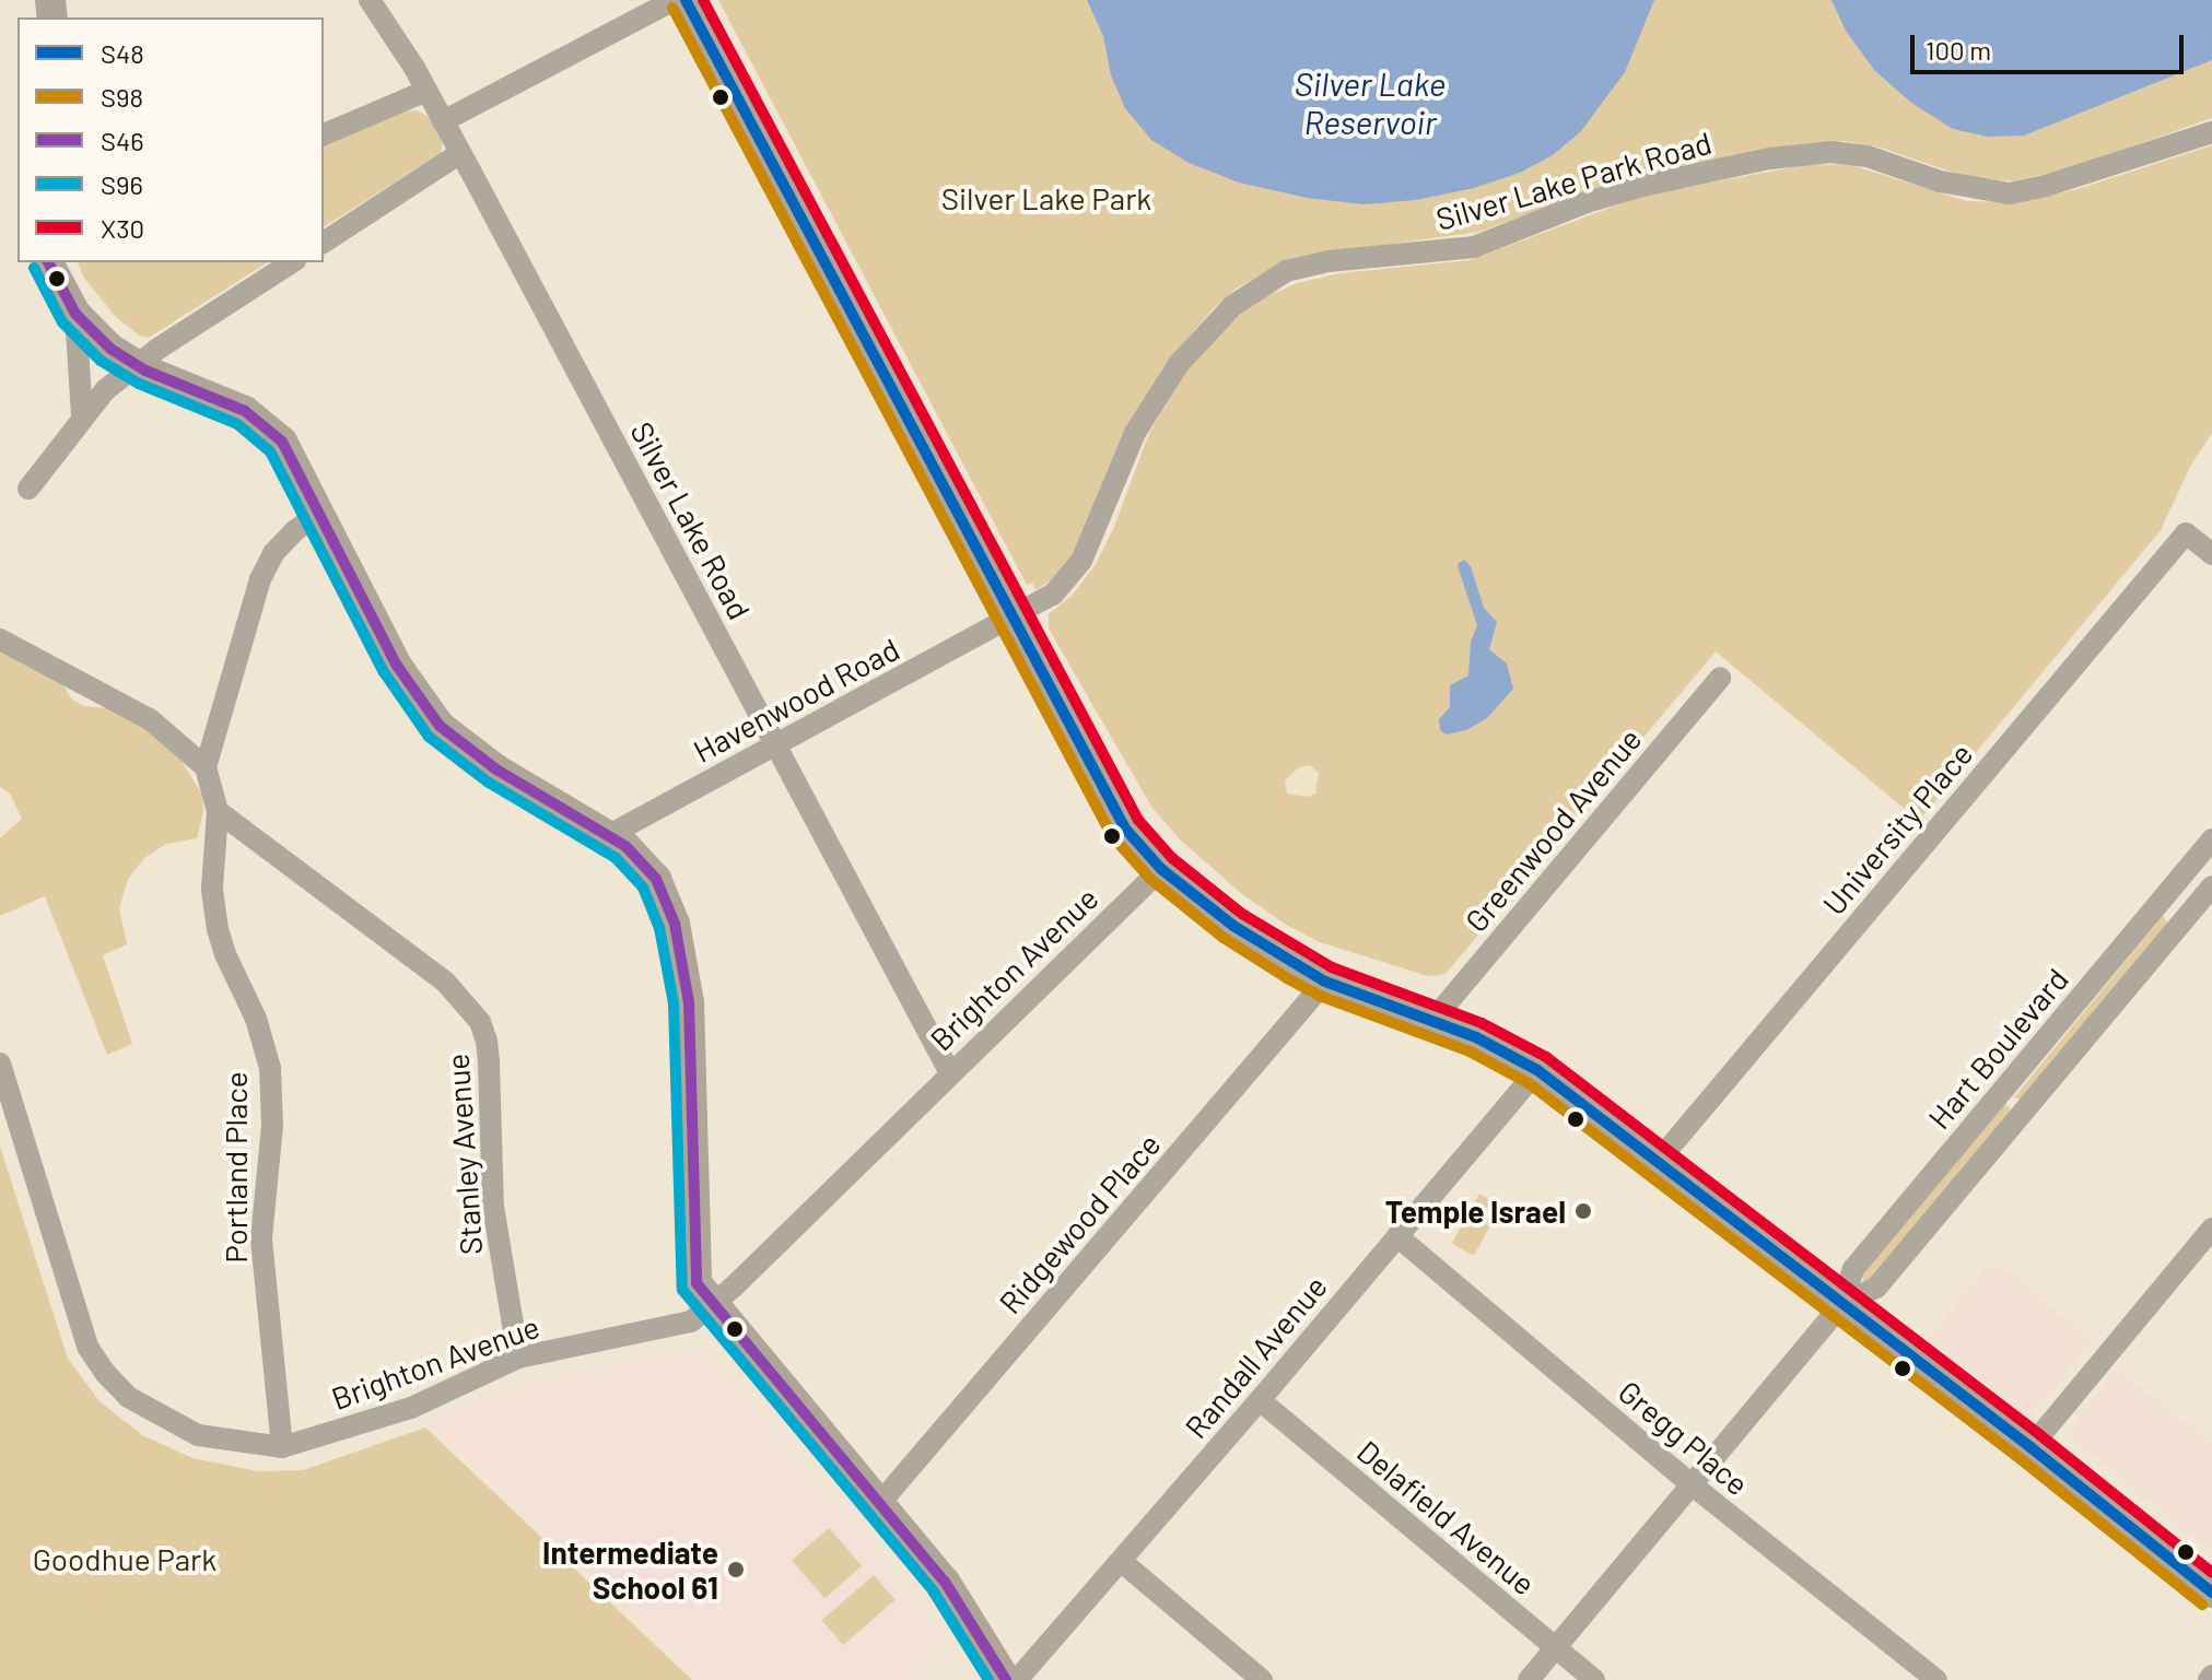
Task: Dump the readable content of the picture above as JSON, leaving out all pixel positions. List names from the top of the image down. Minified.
{"streets":{"street":["Silver Lake Park Road","Silver Lake Road","Havenwood Road","University Place","Greenwood Avenue","Brighton Avenue","Hart Boulevard","Stanley Avenue","Portland Place","Ridgewood Place","Randall Avenue","Gregg Place","Delafield Avenue"]},"crossings":[["Silver Lake Park Road","Havenwood Road"],["Silver Lake Road","Havenwood Road"],["Silver Lake Road","Brighton Avenue"],["Brighton Avenue","Stanley Avenue"],["Brighton Avenue","Portland Place"],["Hart Boulevard","Gregg Place"],["Hart Boulevard","Delafield Avenue"],["Stanley Avenue","Portland Place"],["Randall Avenue","Gregg Place"],["Randall Avenue","Delafield Avenue"]],"water":["Silver Lake Reservoir"],"parks":["Silver Lake Park","Goodhue Park"],"places":["Temple Israel","Intermediate School 61"],"lines":["transit line S48","transit line X30","transit line S98","transit line S46","transit line S96"],"legend":["S48","S98","S46","S96","X30"],"scale_bar":"100 m"}
